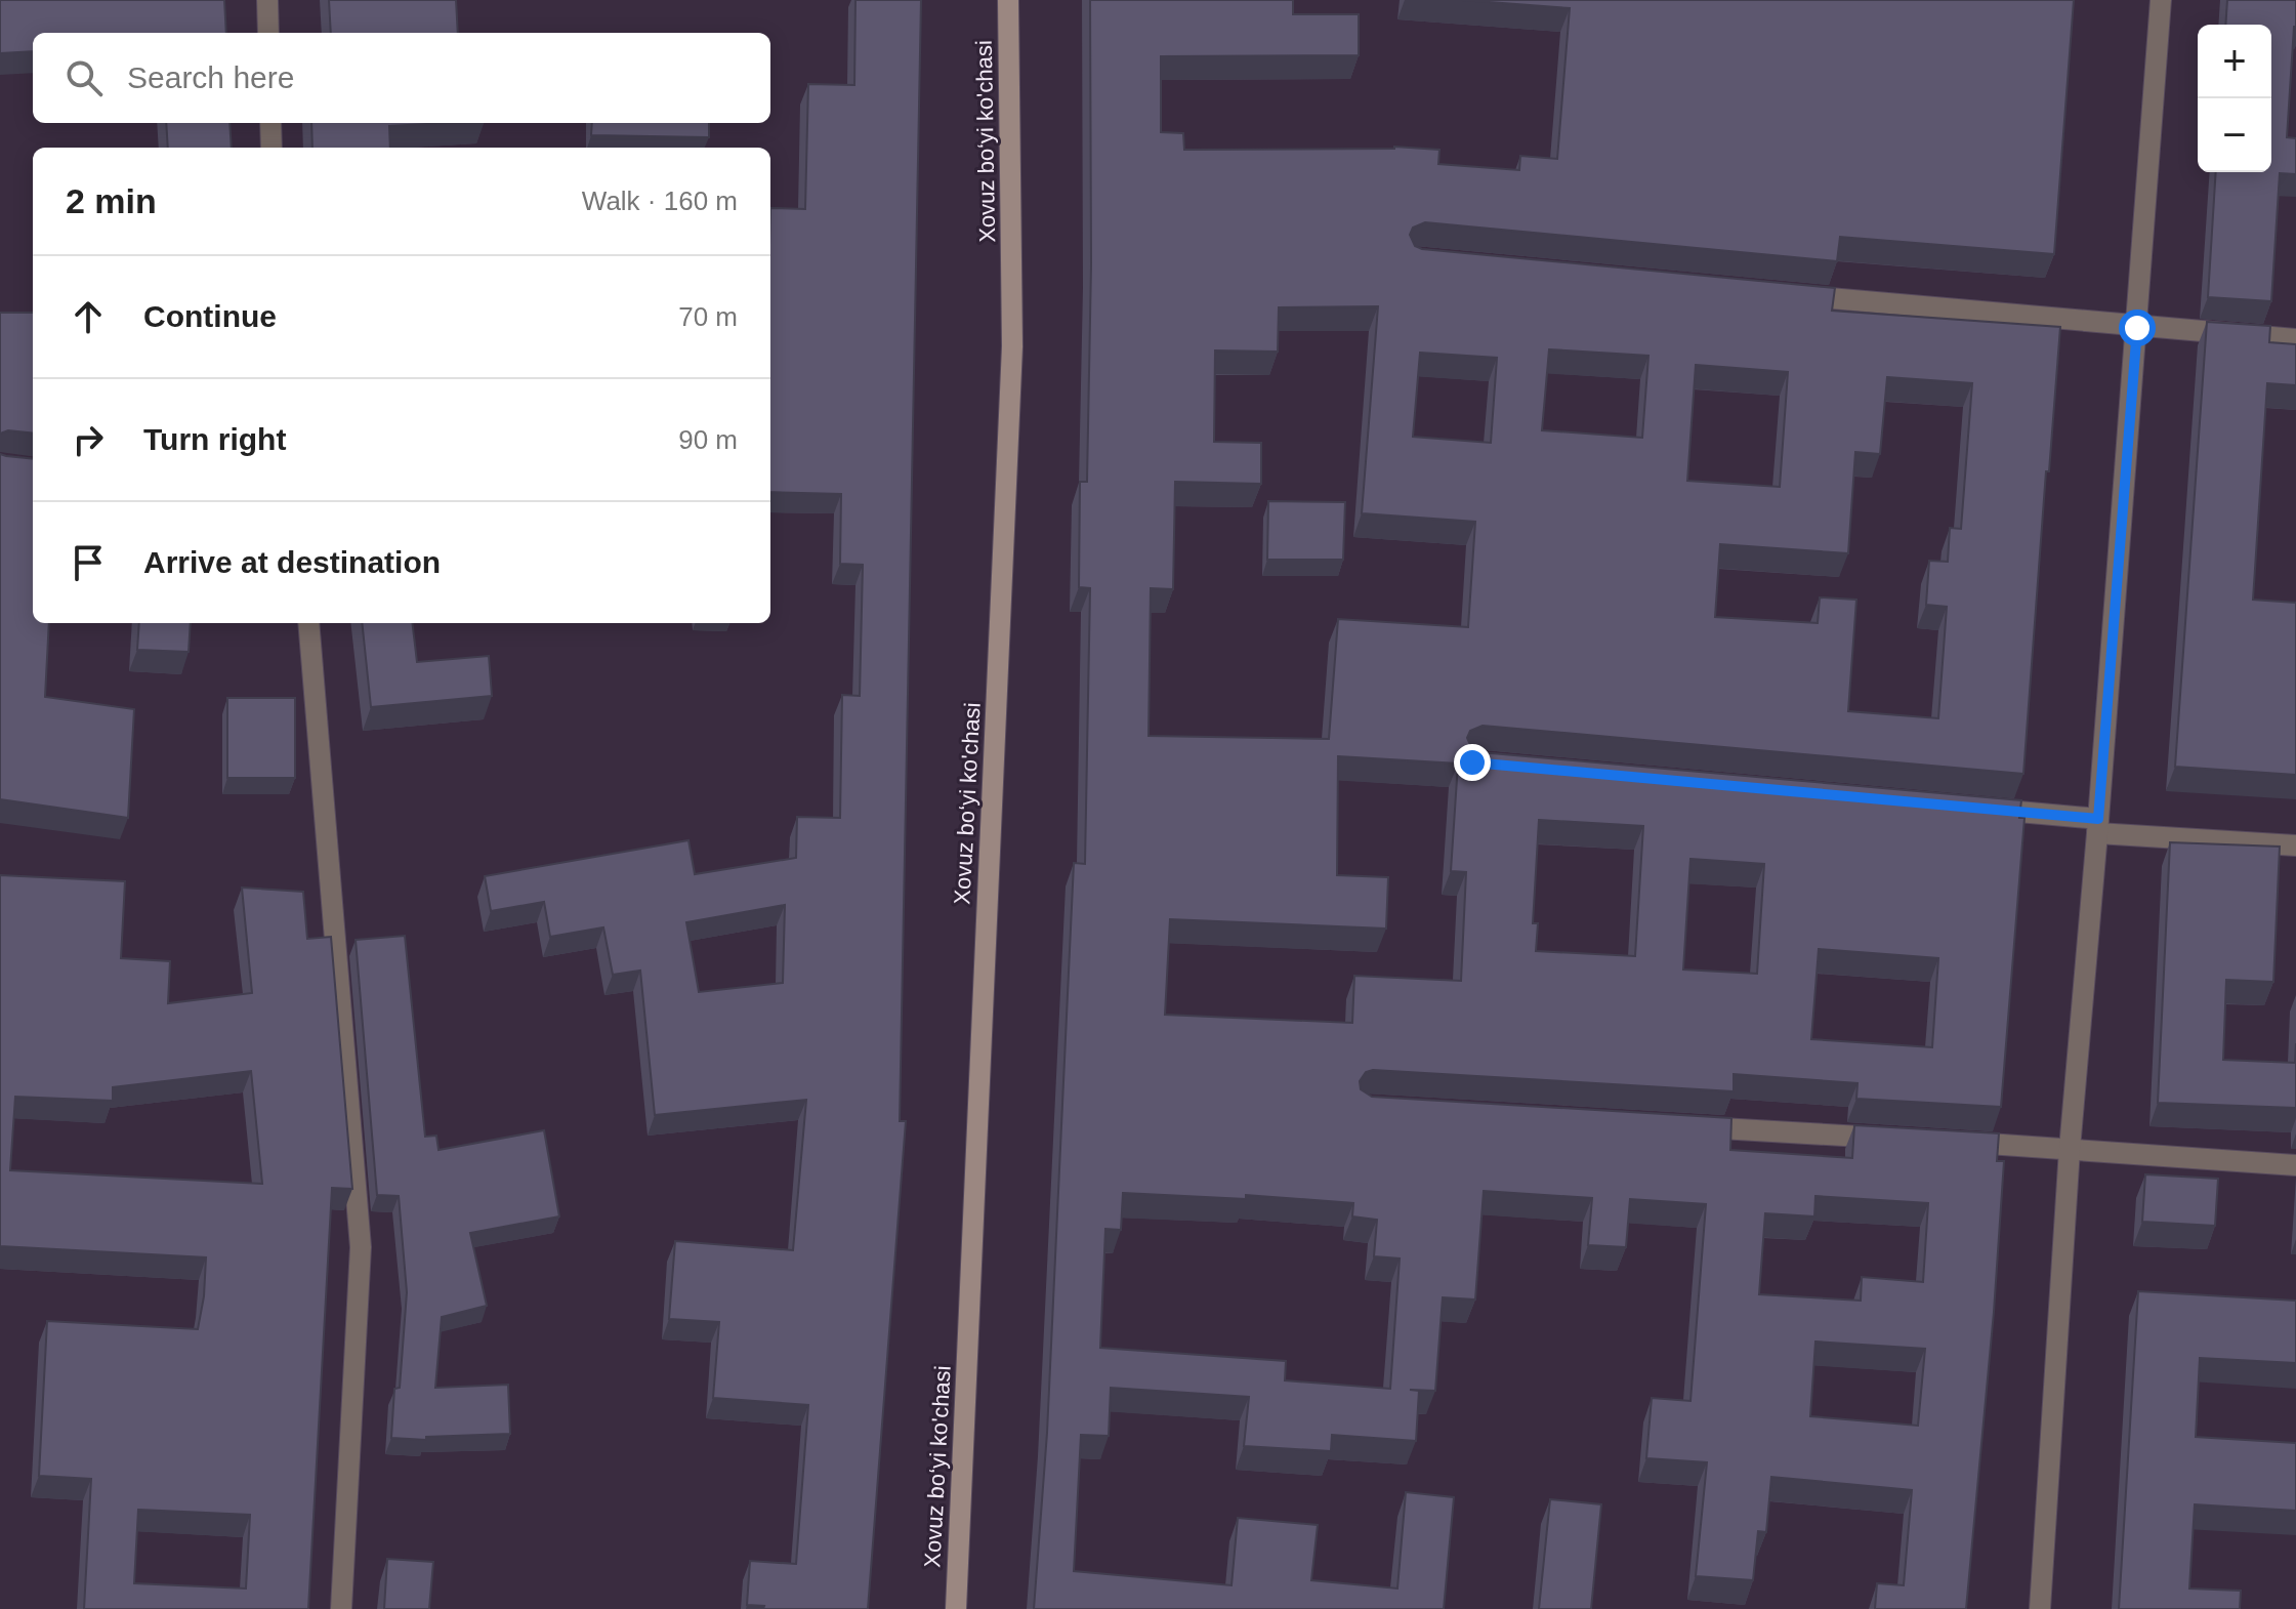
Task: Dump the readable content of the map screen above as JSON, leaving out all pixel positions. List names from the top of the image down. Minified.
{"streets":{"main road":["Xovuz bo‘yi ko'chasi"]},"page":{"map_buttons":["+","−"],"search":"Search here","heading":["2 min","Walk · 160 m"],"list":[["Continue","70 m"],["Turn right","90 m"],"Arrive at destination"]}}
